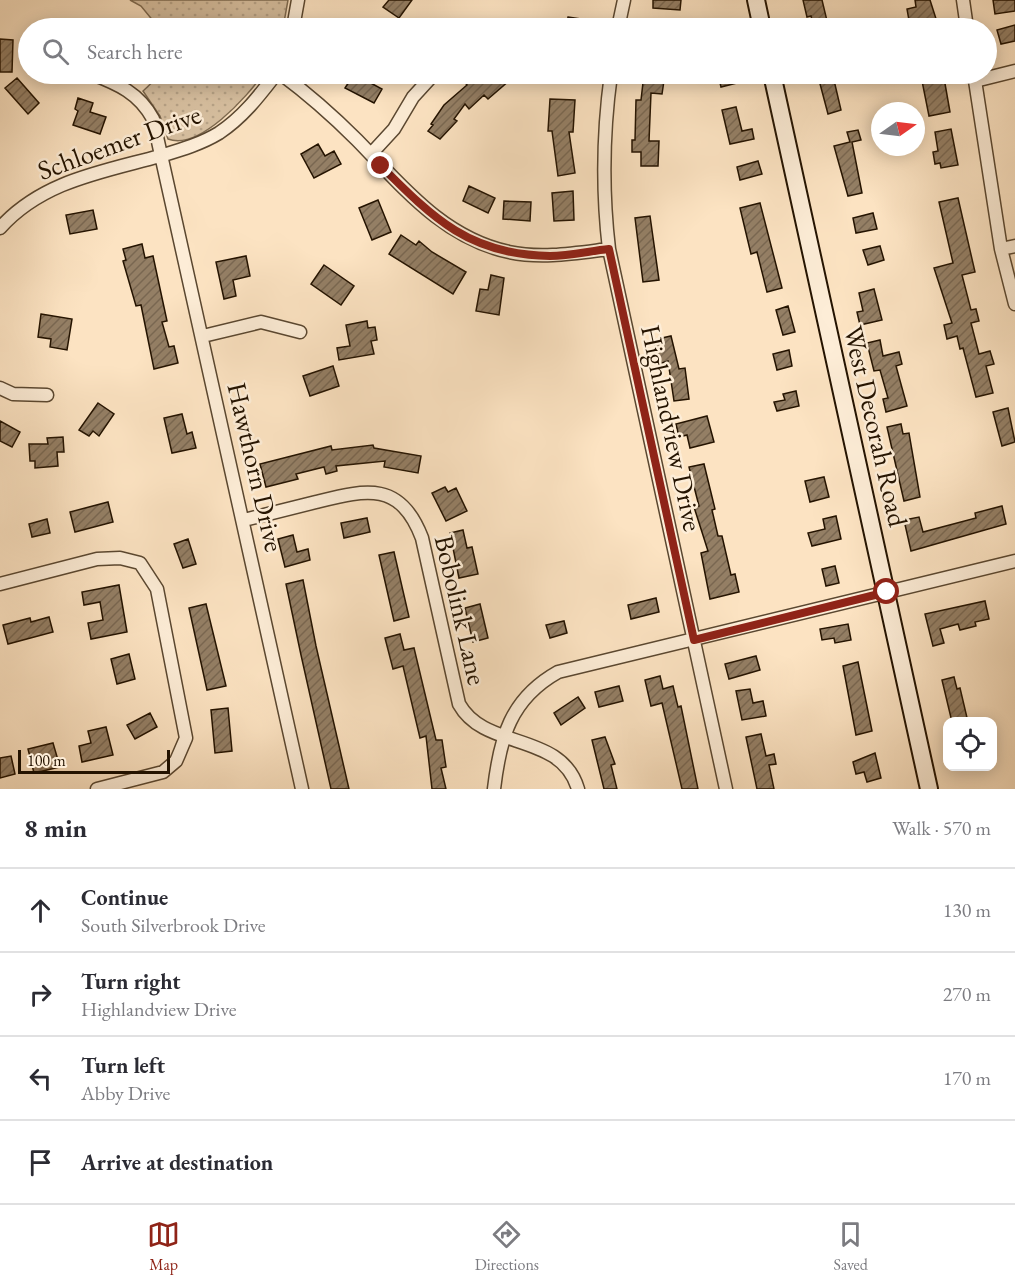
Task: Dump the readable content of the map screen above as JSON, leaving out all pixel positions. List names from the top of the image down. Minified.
{"streets":{"street":["Schloemer Drive","West Decorah Road","Highlandview Drive","Hawthorn Drive","Bobolink Lane"]},"crossings":[["Schloemer Drive","Hawthorn Drive"],["Hawthorn Drive","Bobolink Lane"]],"scale_bar":"100 m","north":"right","page":{"search":"Search here","scale":"100 m","heading":["8 min","Walk · 570 m"],"list":[["Continue","South Silverbrook Drive","130 m"],["Turn right","Highlandview Drive","270 m"],["Turn left","Abby Drive","170 m"],"Arrive at destination"],"nav":["Map","Directions","Saved"]}}
